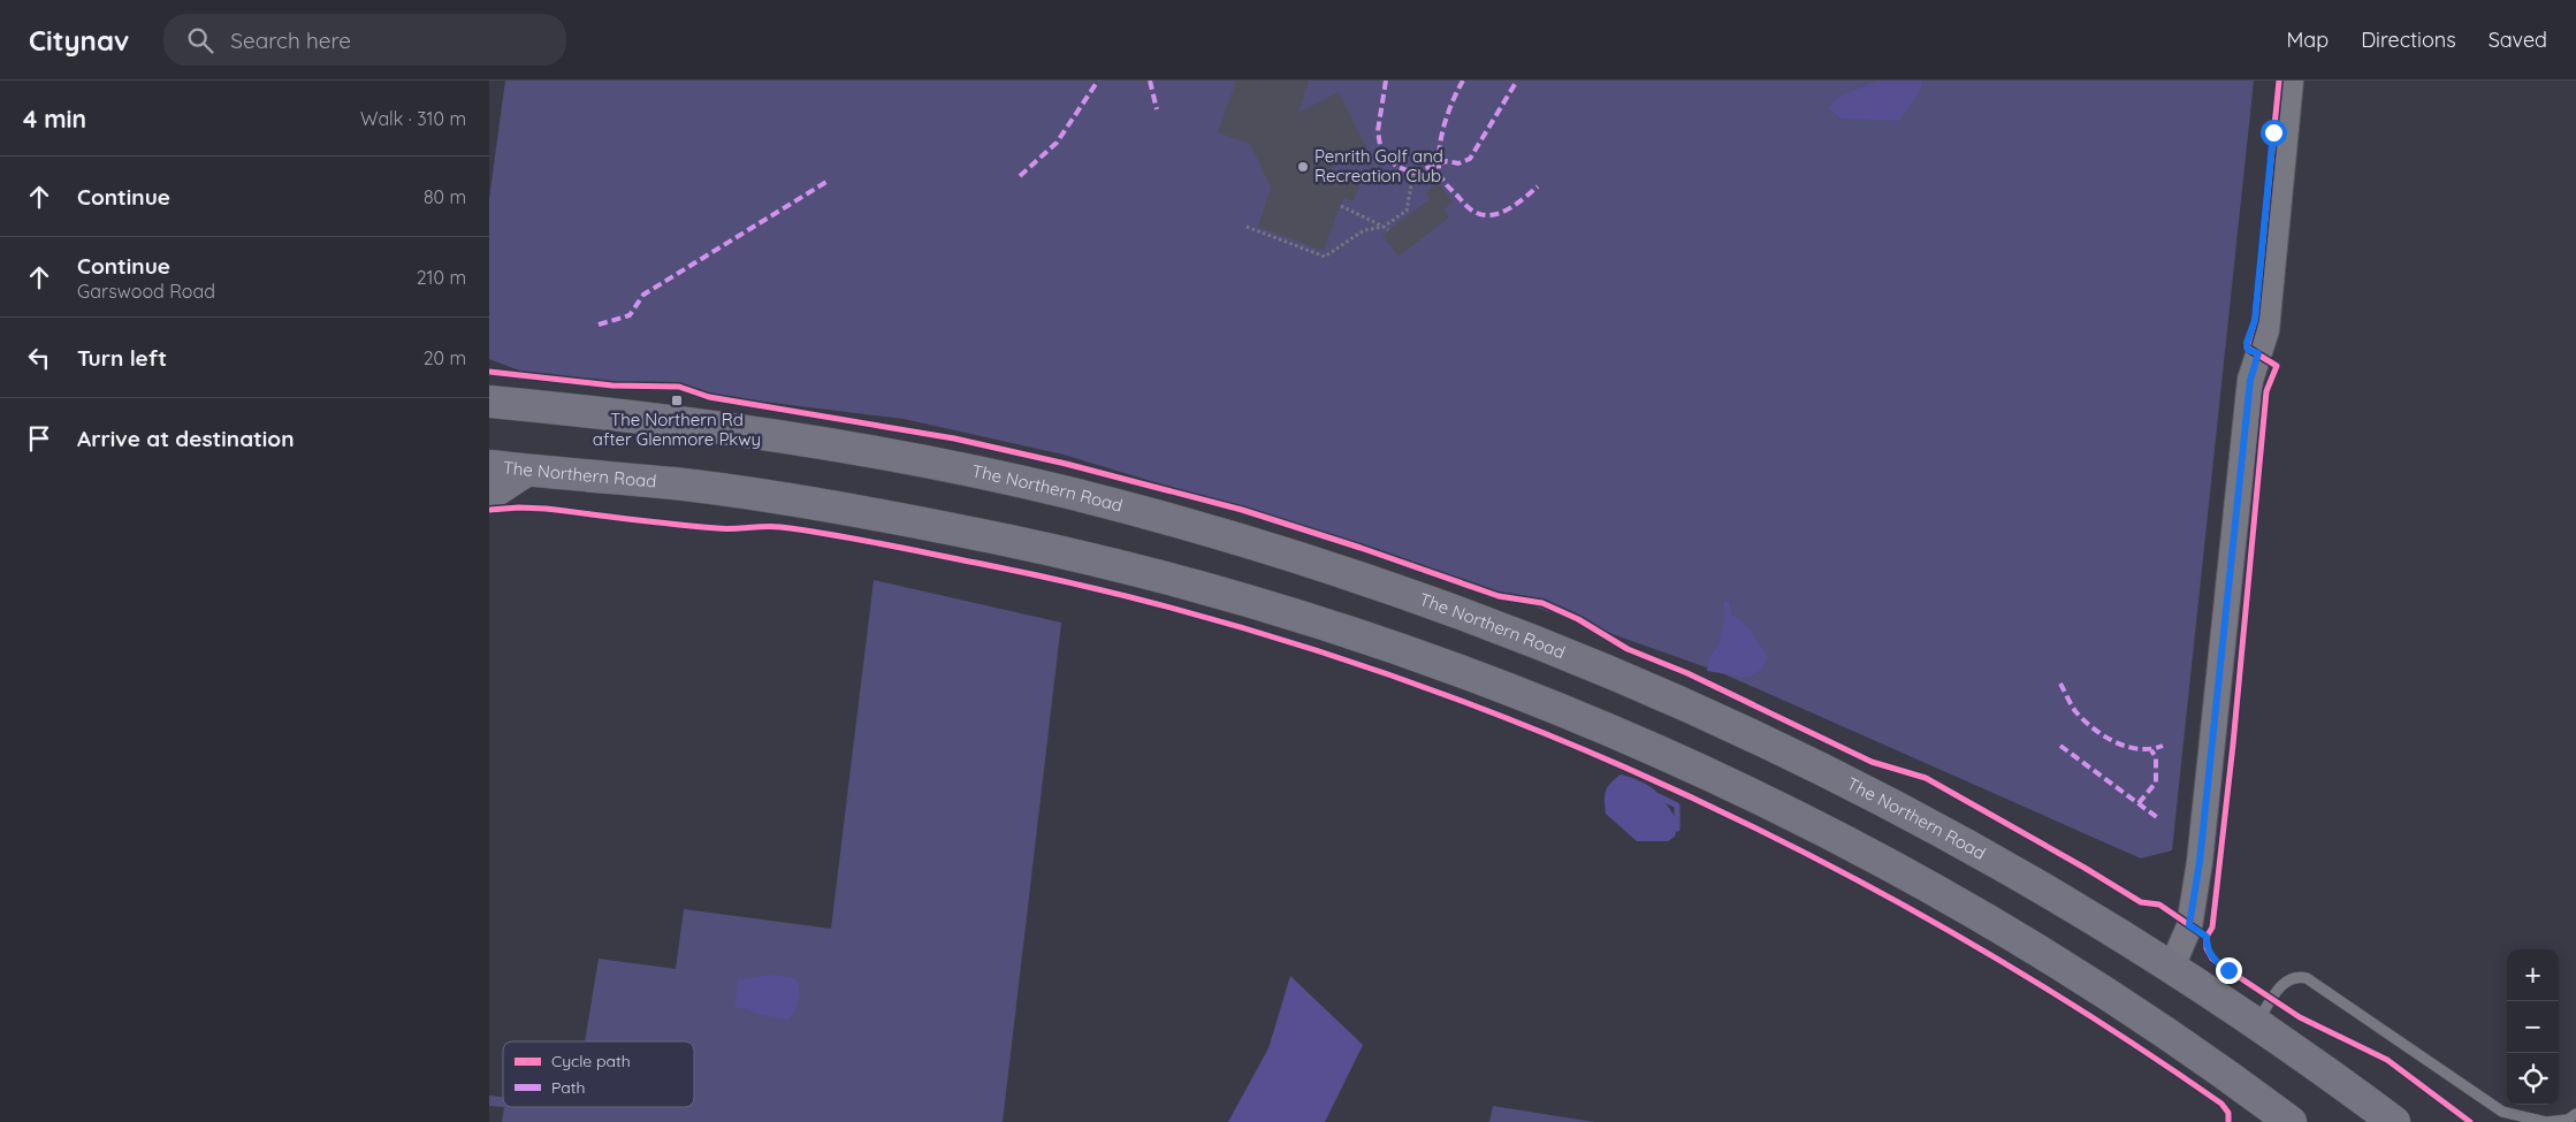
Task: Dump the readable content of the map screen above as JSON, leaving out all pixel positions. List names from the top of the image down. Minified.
{"streets":{"highway":["The Northern Road"]},"places":{"other":["Penrith Golf and Recreation Club"],"transit":["The Northern Rd after Glenmore Pkwy"]},"legend":["Cycle path","Path"],"page":{"header":"Citynav","search":"Search here","nav":["Map","Directions","Saved"],"heading":["4 min","Walk · 310 m"],"list":[["Continue","80 m"],["Continue","Garswood Road","210 m"],["Turn left","20 m"],"Arrive at destination"],"map_buttons":["+","−"]}}
